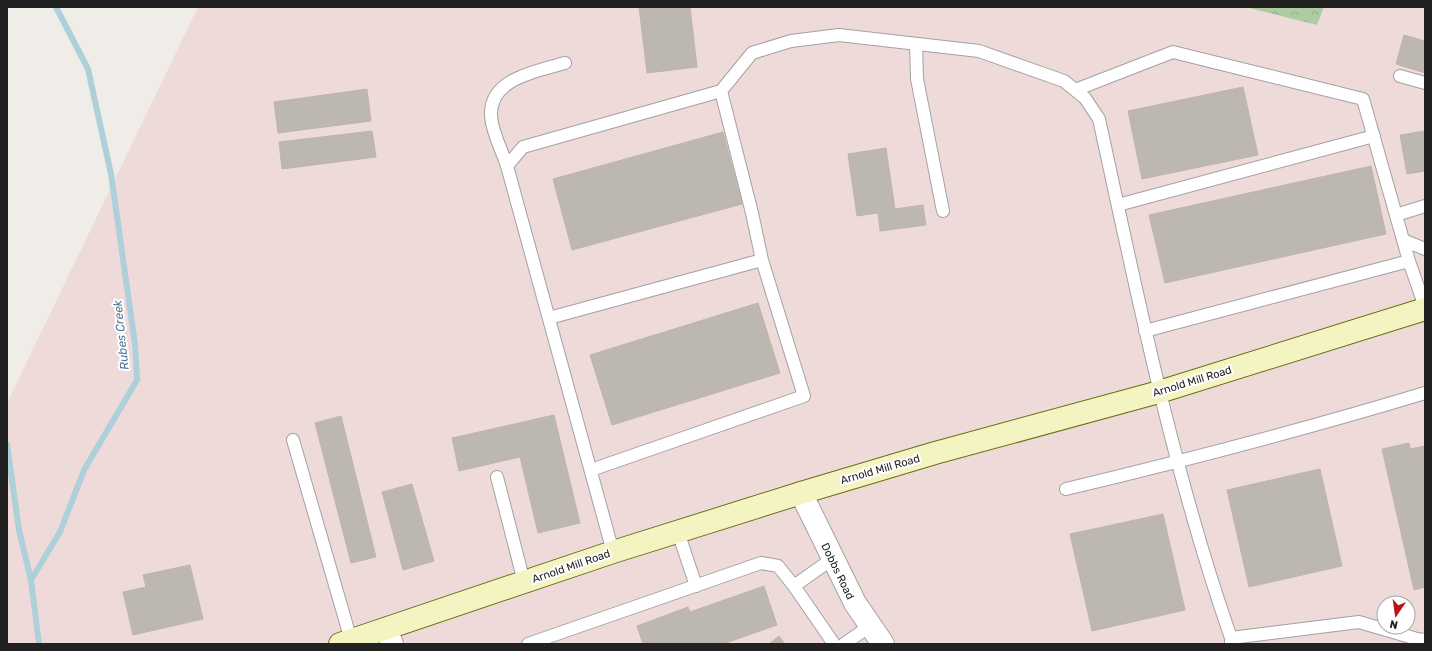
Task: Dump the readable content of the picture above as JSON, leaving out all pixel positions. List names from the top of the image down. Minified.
{"streets":{"main road":["Arnold Mill Road"],"street":["Dobbs Road"]},"crossings":[["Arnold Mill Road","Dobbs Road"]],"water":["Rubes Creek"],"north":"bottom"}
